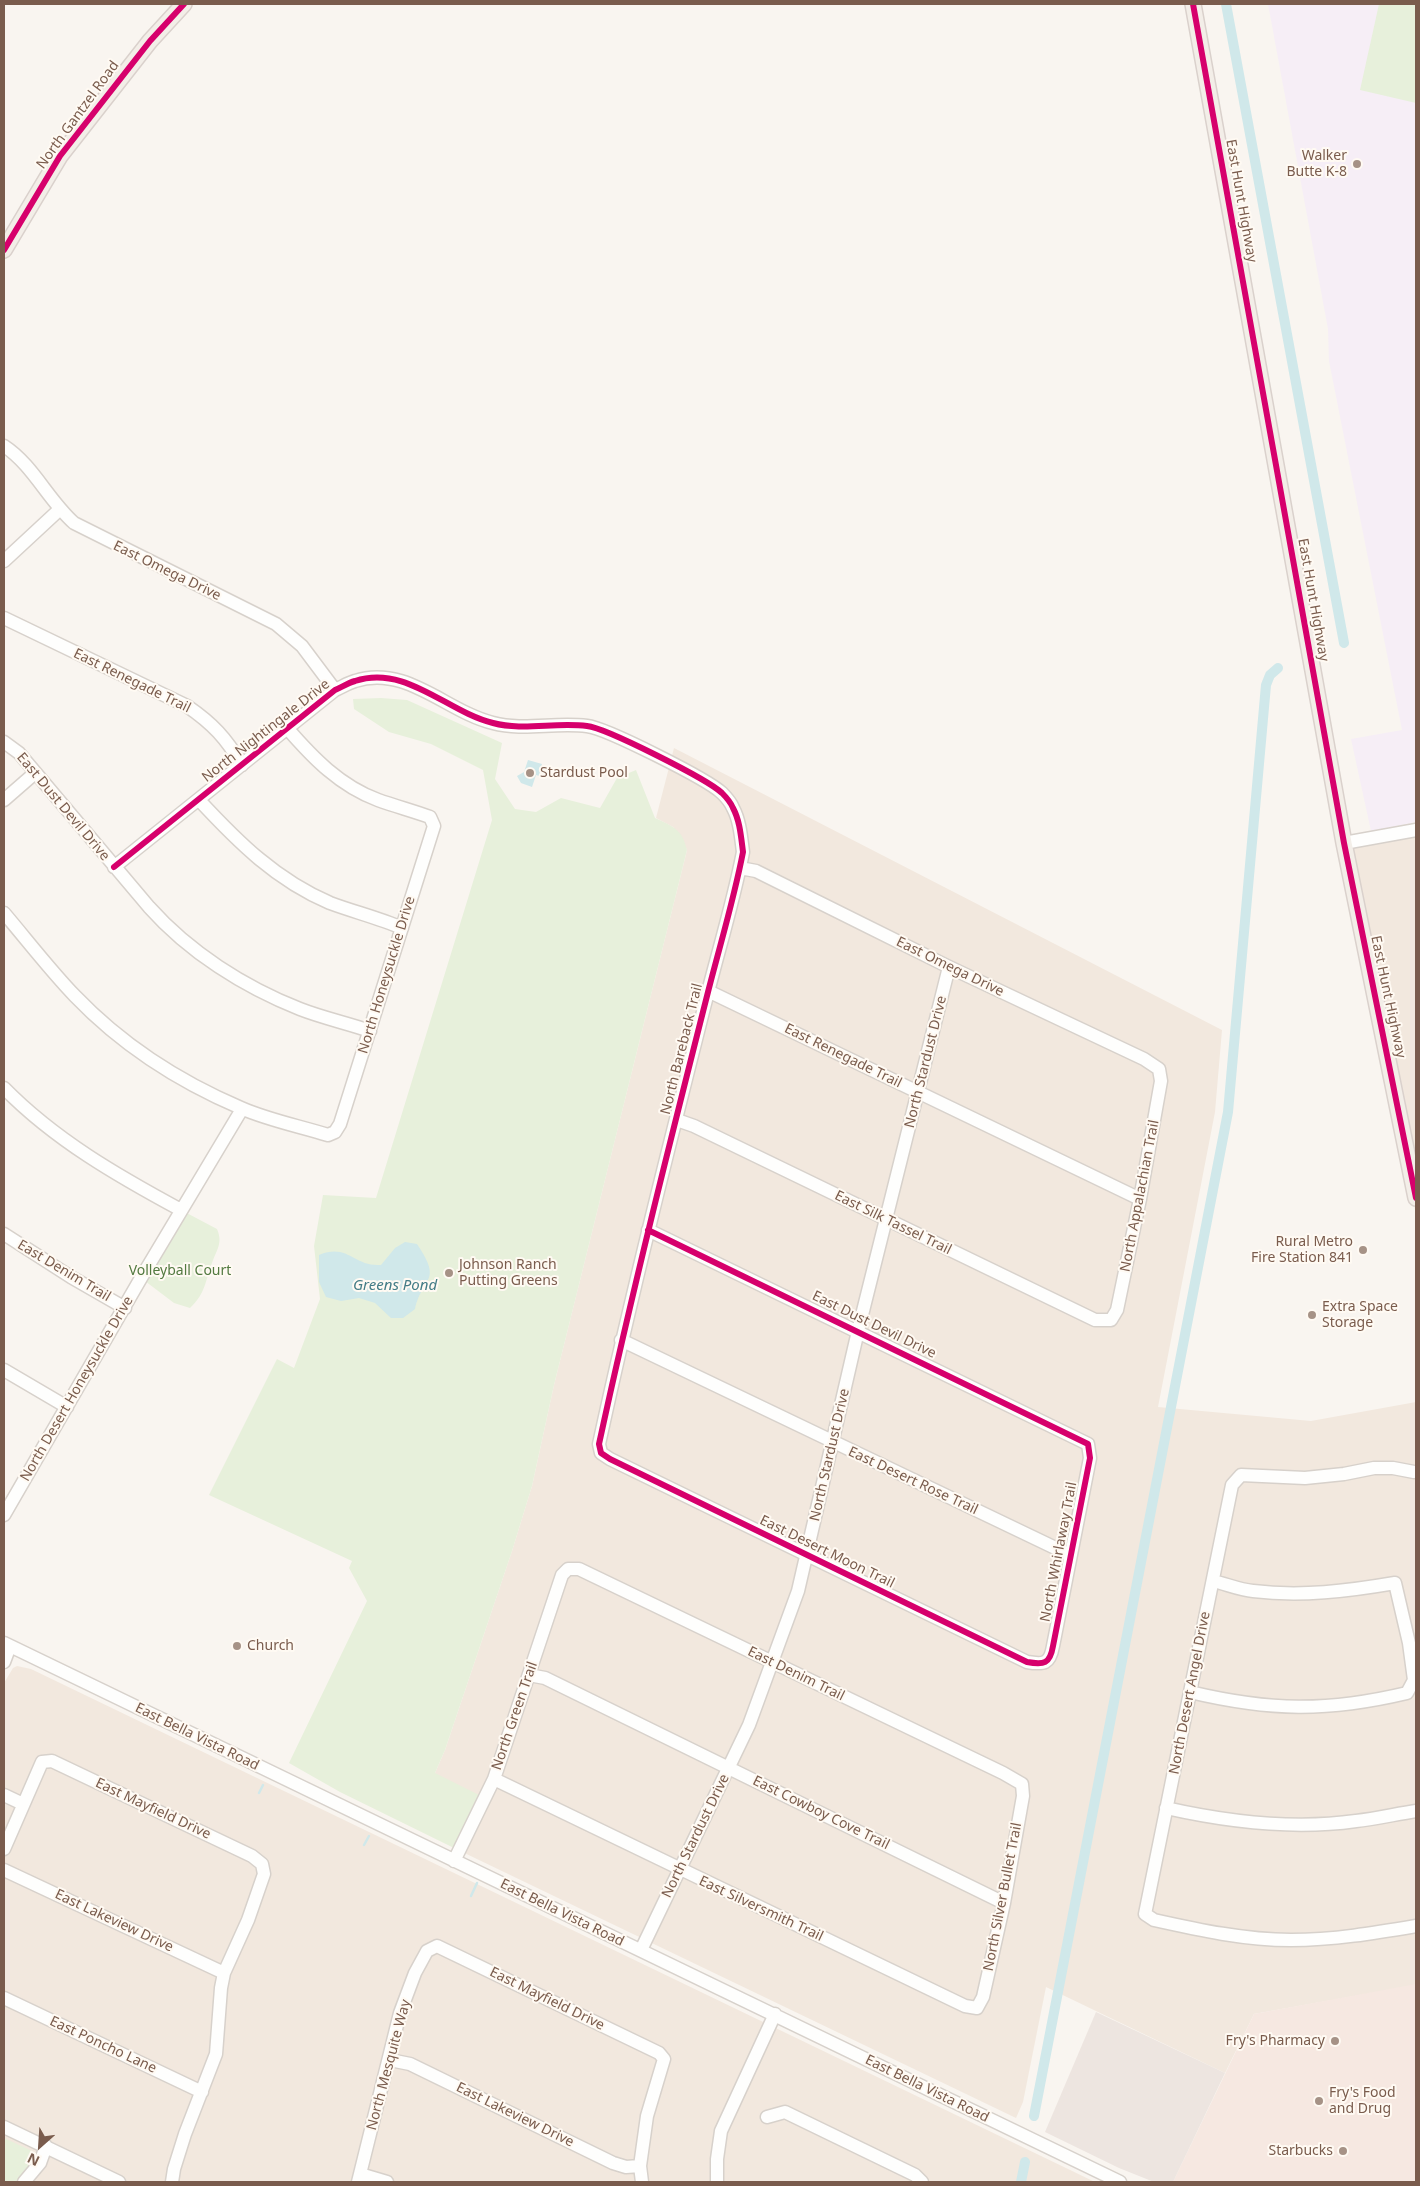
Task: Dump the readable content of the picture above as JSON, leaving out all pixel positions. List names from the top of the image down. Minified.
{"streets":{"main road":["North Gantzel Road","East Hunt Highway"],"street":["East Omega Drive","East Renegade Trail","North Nightingale Drive","East Dust Devil Drive","North Honeysuckle Drive","North Bareback Trail","North Stardust Drive","North Appalachian Trail","East Silk Tassel Trail","East Denim Trail","North Desert Honeysuckle Drive","East Desert Rose Trail","East Desert Moon Trail","North Whirlaway Trail","North Desert Angel Drive","North Green Trail","East Bella Vista Road","East Mayfield Drive","East Cowboy Cove Trail","North Silver Bullet Trail","East Silversmith Trail","East Lakeview Drive","East Poncho Lane","North Mesquite Way"]},"crossings":[["East Omega Drive","North Nightingale Drive"],["East Omega Drive","North Bareback Trail"],["East Omega Drive","North Stardust Drive"],["East Omega Drive","North Appalachian Trail"],["East Renegade Trail","North Nightingale Drive"],["East Renegade Trail","North Bareback Trail"],["East Renegade Trail","North Stardust Drive"],["East Renegade Trail","North Appalachian Trail"],["North Nightingale Drive","East Dust Devil Drive"],["North Nightingale Drive","North Honeysuckle Drive"],["North Nightingale Drive","North Bareback Trail"],["East Dust Devil Drive","North Honeysuckle Drive"],["East Dust Devil Drive","North Bareback Trail"],["East Dust Devil Drive","North Stardust Drive"],["East Dust Devil Drive","North Whirlaway Trail"],["North Honeysuckle Drive","North Desert Honeysuckle Drive"],["North Bareback Trail","East Silk Tassel Trail"],["North Bareback Trail","East Desert Rose Trail"],["North Bareback Trail","East Desert Moon Trail"],["North Stardust Drive","East Silk Tassel Trail"],["North Stardust Drive","East Denim Trail"],["North Stardust Drive","East Desert Rose Trail"],["North Stardust Drive","East Desert Moon Trail"],["North Stardust Drive","East Bella Vista Road"],["North Stardust Drive","East Cowboy Cove Trail"],["North Stardust Drive","East Silversmith Trail"],["North Appalachian Trail","East Silk Tassel Trail"],["East Denim Trail","North Desert Honeysuckle Drive"],["East Denim Trail","North Green Trail"],["East Denim Trail","North Silver Bullet Trail"],["East Desert Rose Trail","North Whirlaway Trail"],["East Desert Moon Trail","North Whirlaway Trail"],["North Green Trail","East Bella Vista Road"],["North Green Trail","East Cowboy Cove Trail"],["North Green Trail","East Silversmith Trail"],["East Mayfield Drive","East Lakeview Drive"],["East Mayfield Drive","North Mesquite Way"],["East Cowboy Cove Trail","North Silver Bullet Trail"],["North Silver Bullet Trail","East Silversmith Trail"],["East Lakeview Drive","North Mesquite Way"]],"water":["Greens Pond"],"parks":["Volleyball Court"],"places":["Walker Butte K-8","Stardust Pool","Rural Metro Fire Station 841","Johnson Ranch Putting Greens","Extra Space Storage","Church","Fry's Pharmacy","Fry's Food and Drug","Starbucks"],"north":"bottom left"}
